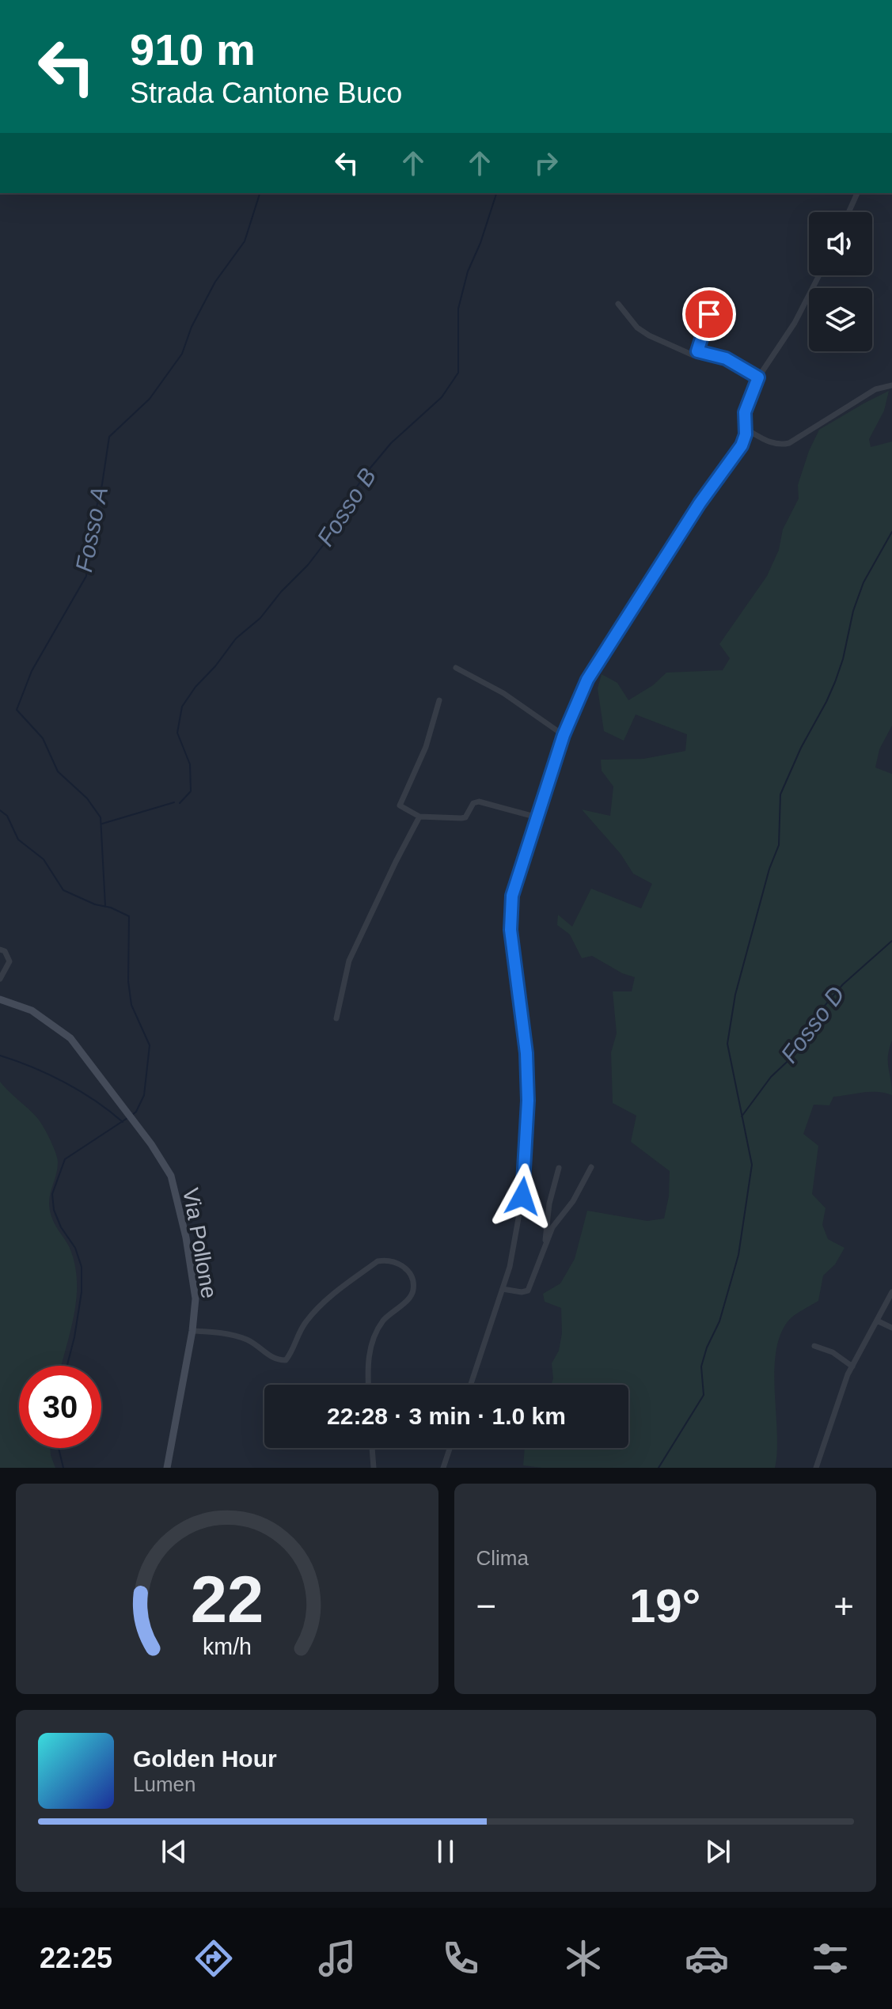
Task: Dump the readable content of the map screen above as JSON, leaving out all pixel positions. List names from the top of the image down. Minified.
{"streets":{"street":["Via Pollone"]},"water":["Fosso B","Fosso A","Fosso D"],"page":{"turn":["910 m","Strada Cantone Buco"],"limit":"30","trip":"22:28 · 3 min · 1.0 km","tile":"Clima","heat":["−","19°","+"],"song":["Golden Hour","Lumen"],"tabs":"22:25","gauge":["22","km/h"]}}
